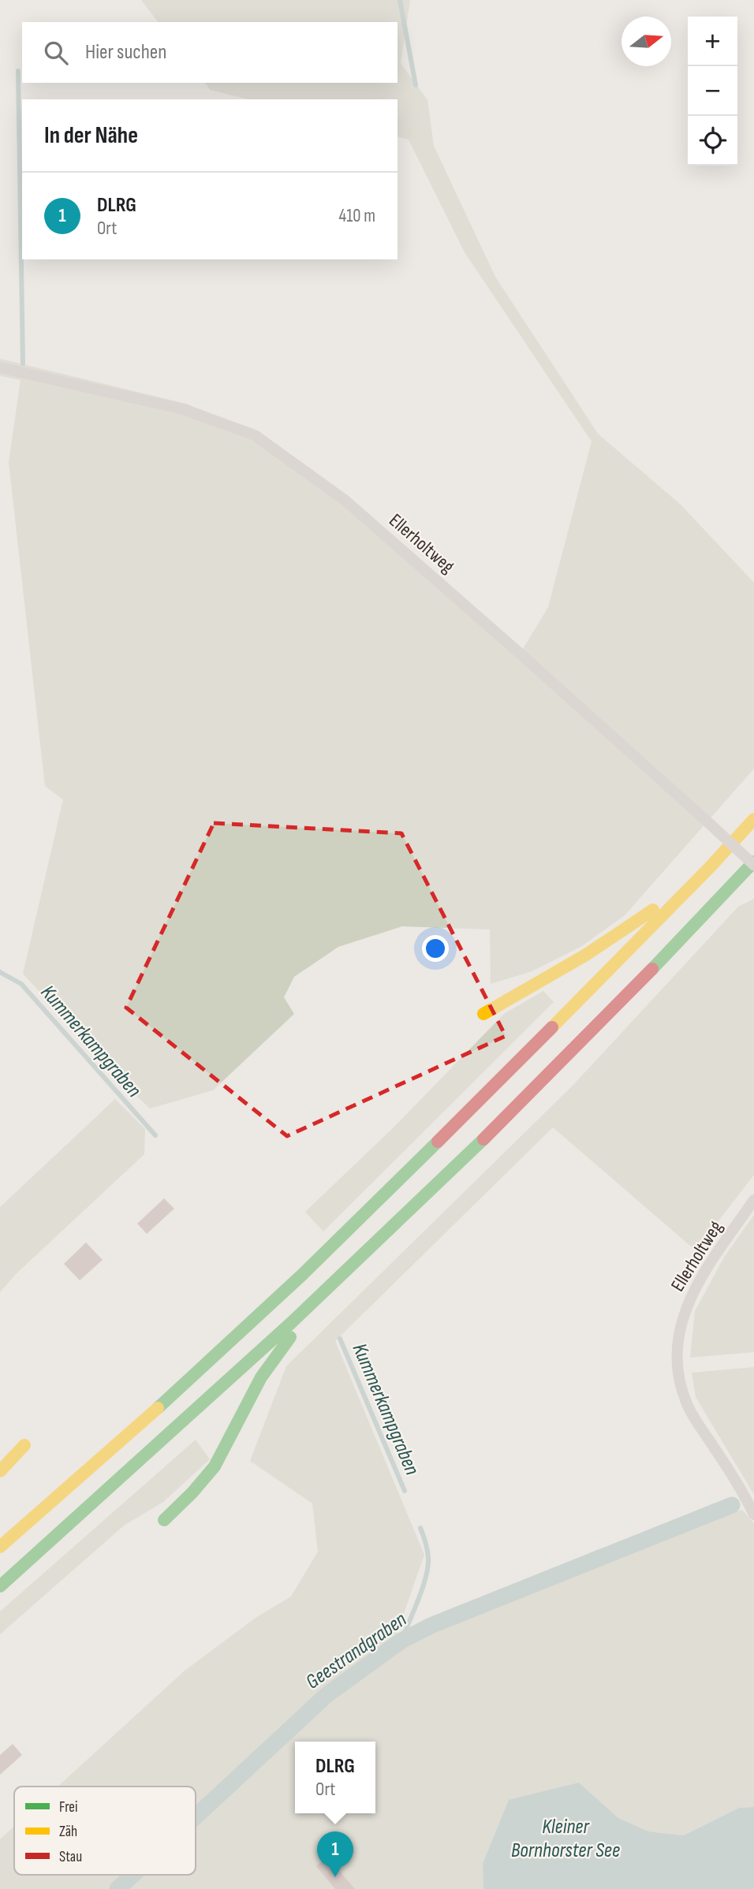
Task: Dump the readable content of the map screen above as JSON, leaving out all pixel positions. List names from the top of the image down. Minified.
{"streets":{"street":["Ellerholtweg"]},"water":["Kummerkampgraben","Geestrandgraben","Kleiner Bornhorster See"],"legend":["Frei","Zäh","Stau"],"north":"right","page":{"map_buttons":["+","−"],"search":"Hier suchen","heading":"In der Nähe","list":[{"mark":"1","name":"DLRG","note":"Ort","value":"410 m"}],"popup":["DLRG","Ort"],"pins":"1"}}
